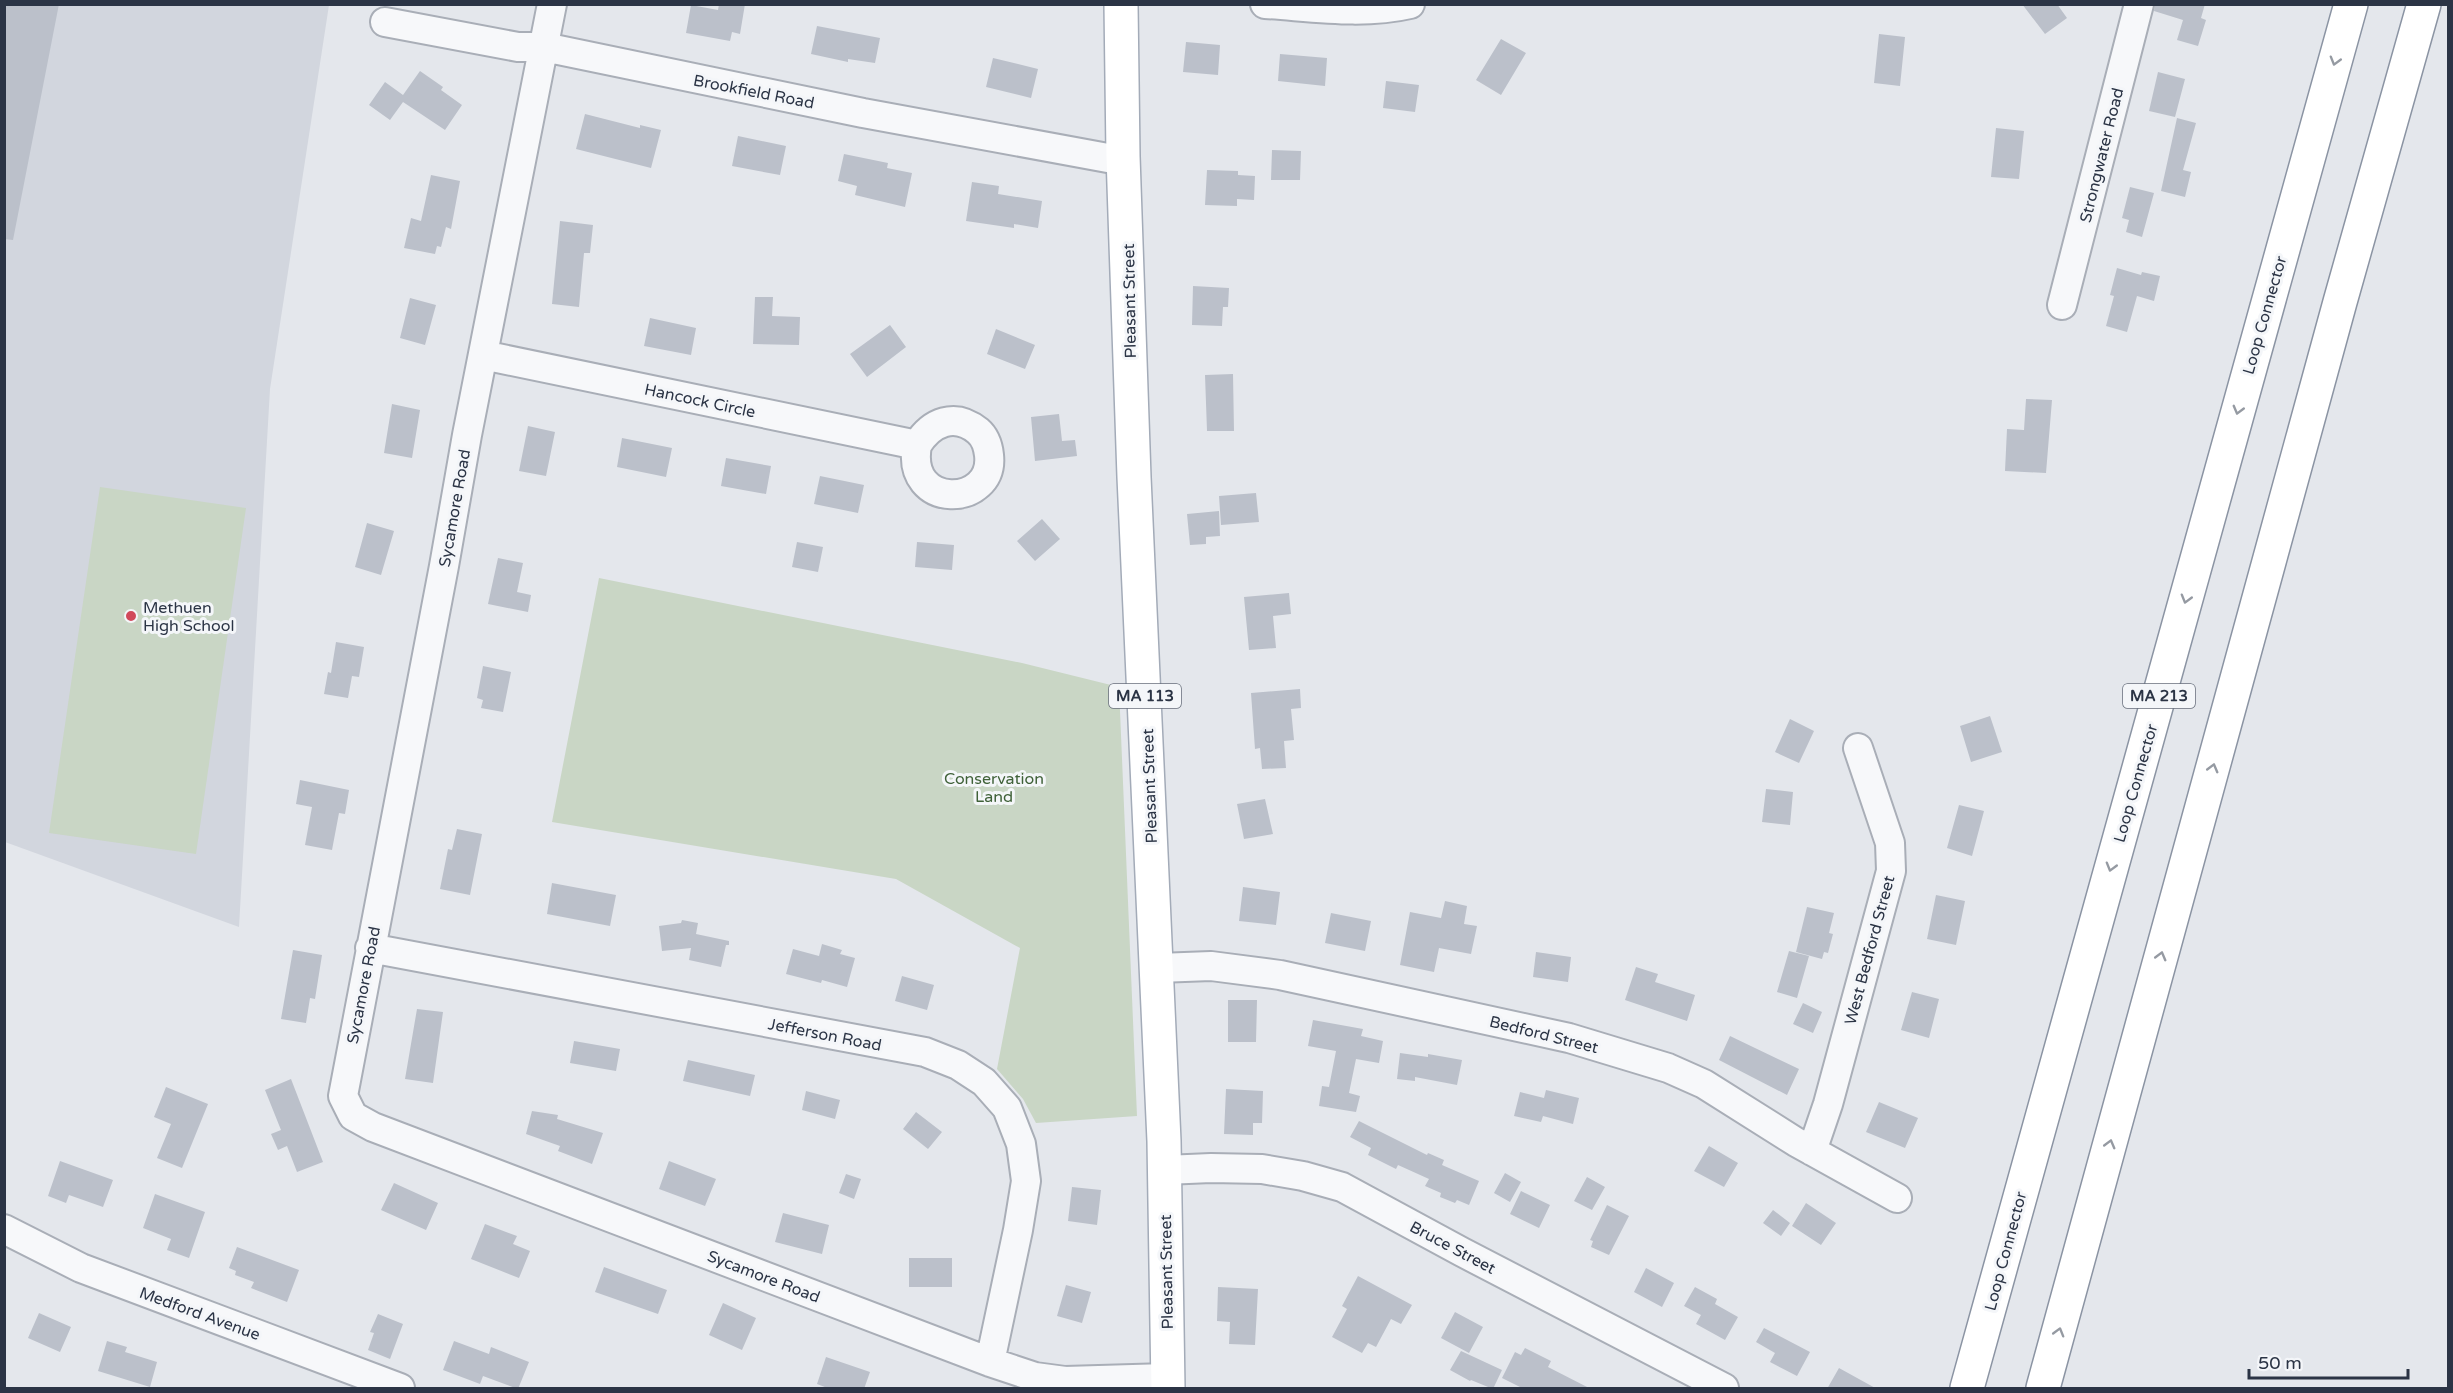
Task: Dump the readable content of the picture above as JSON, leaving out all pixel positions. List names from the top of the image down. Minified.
{"streets":{"main road":["Pleasant Street","Loop Connector","MA 113","MA 213"],"street":["Brookfield Road","Strongwater Road","Hancock Circle","Sycamore Road","West Bedford Street","Jefferson Road","Bedford Street","Bruce Street","Medford Avenue"]},"crossings":[["Brookfield Road","Pleasant Street"],["Brookfield Road","Sycamore Road"],["Pleasant Street","Sycamore Road"],["Pleasant Street","Bedford Street"],["Pleasant Street","Bruce Street"],["Hancock Circle","Sycamore Road"],["Sycamore Road","Jefferson Road"],["West Bedford Street","Bedford Street"]],"parks":["Conservation Land"],"places":["Methuen High School"],"scale_bar":"50 m"}
